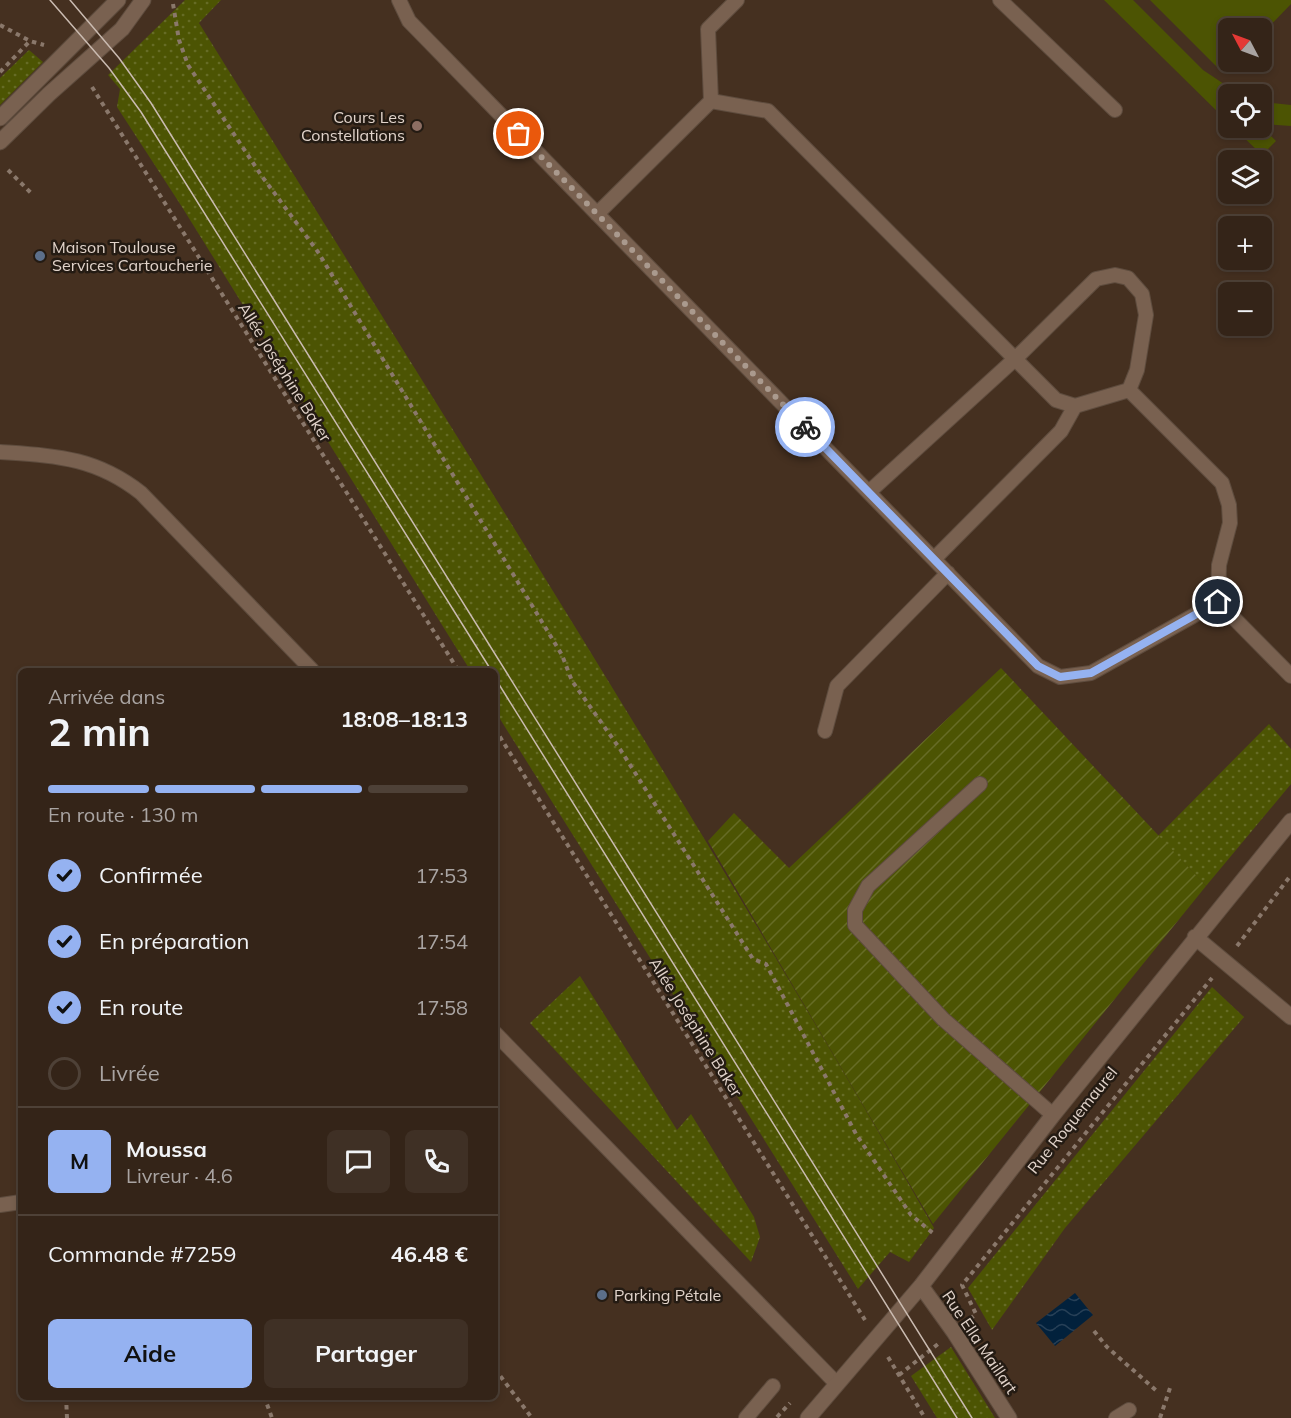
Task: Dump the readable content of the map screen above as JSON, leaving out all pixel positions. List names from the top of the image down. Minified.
{"streets":{"street":["Rue Roquemaurel","Rue Ella Maillart"],"path":["Allée Joséphine Baker"]},"crossings":[["Allée Joséphine Baker","Rue Roquemaurel"],["Rue Roquemaurel","Rue Ella Maillart"]],"places":["Cours Les Constellations","Maison Toulouse Services Cartoucherie","Parking Pétale"],"north":"top left","page":{"map_buttons":["+","−"],"heading":["2 min","Arrivée dans","18:08–18:13"],"panel":["Moussa","Livreur · 4.6","Commande #7259","46.48 €"],"bar":"En route · 130 m","list":[["Confirmée","17:53"],["En préparation","17:54"],["En route","17:58"],"Livrée"],"round":"M","buttons":["Aide","Partager"]}}
